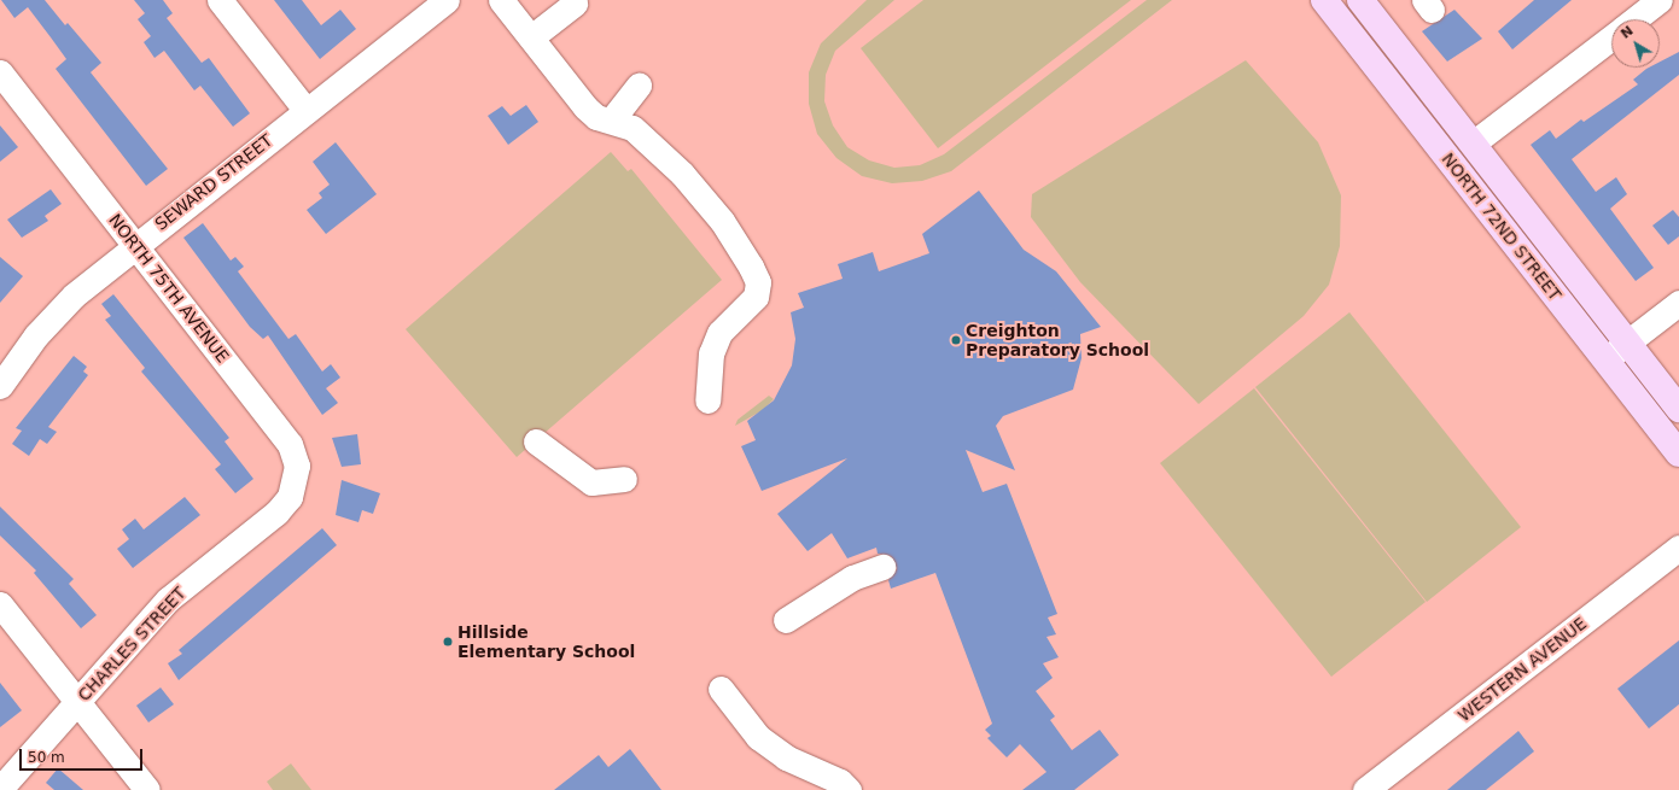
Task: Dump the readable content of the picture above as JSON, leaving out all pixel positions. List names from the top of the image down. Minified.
{"streets":{"main road":["NORTH 72ND STREET"],"street":["SEWARD STREET","NORTH 75TH AVENUE","CHARLES STREET","WESTERN AVENUE"]},"crossings":[["SEWARD STREET","NORTH 75TH AVENUE"],["NORTH 75TH AVENUE","CHARLES STREET"]],"places":["Creighton Preparatory School","Hillside Elementary School"],"scale_bar":"50 m","north":"top left"}
